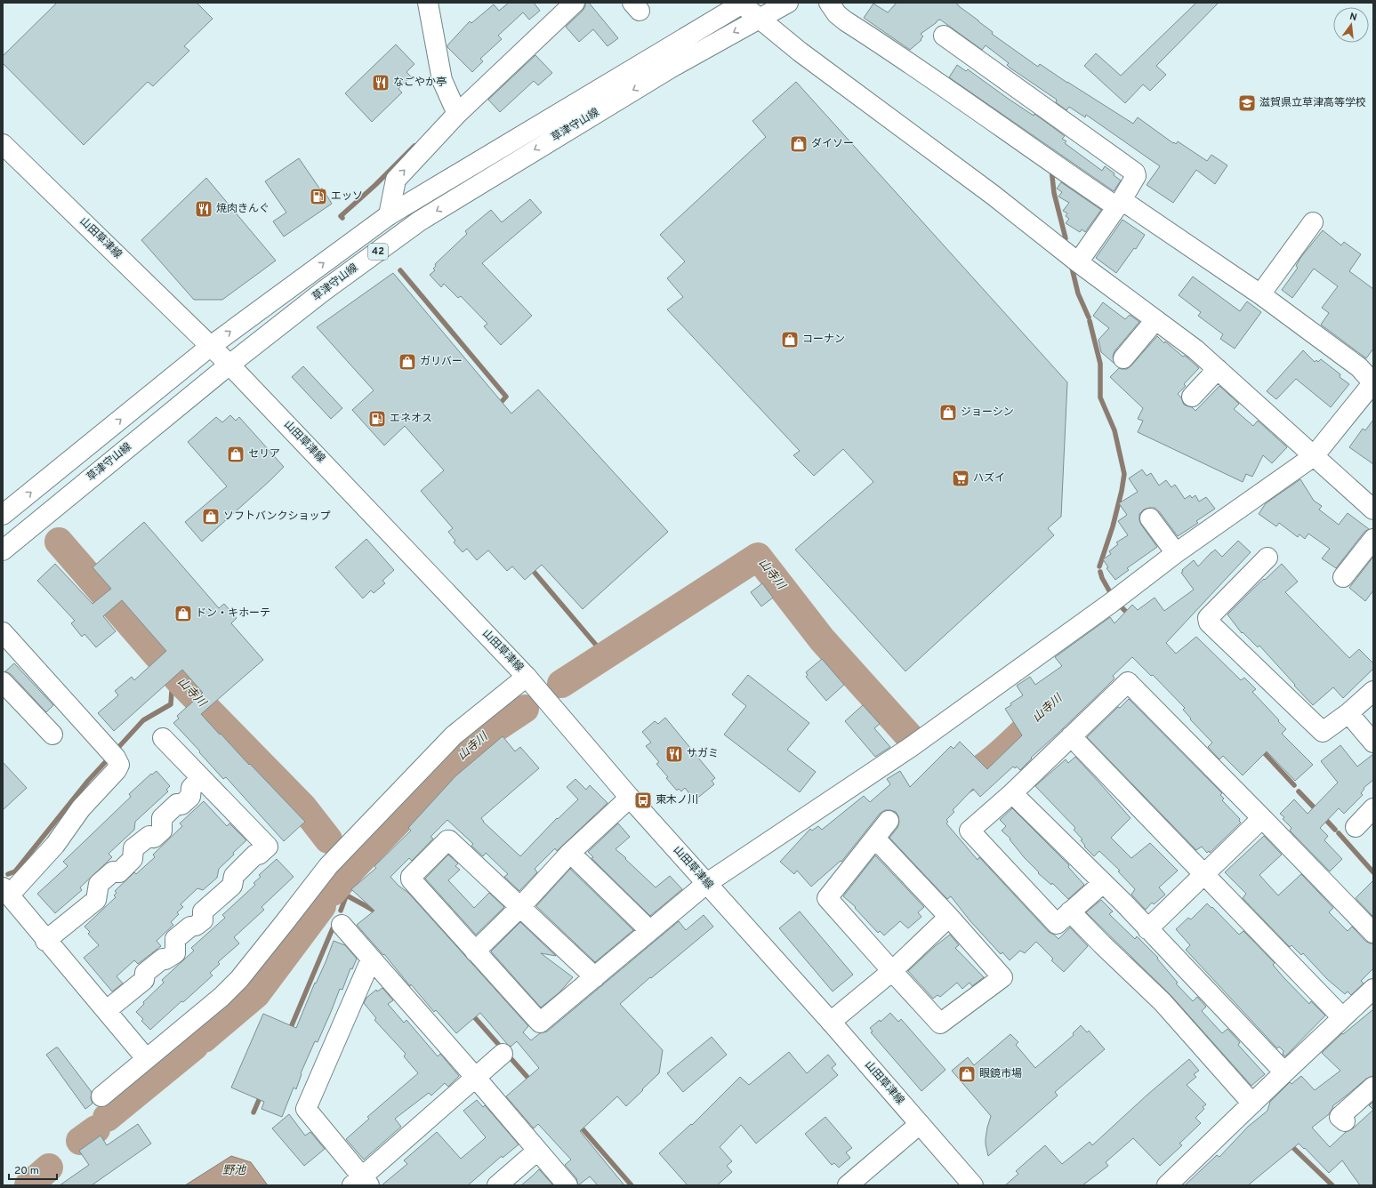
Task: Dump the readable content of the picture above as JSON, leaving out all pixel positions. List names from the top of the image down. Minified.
{"streets":{"street":["草津守山線","山田草津線","42"]},"crossings":[["草津守山線","山田草津線"]],"water":["山寺川","野池"],"places":{"restaurant":["なごやか亭","焼肉きんぐ","サガミ"],"school or university":["滋賀県立草津高等学校"],"shop":["ダイソー","コーナン","ガリバー","ジョーシン","セリア","ソフトバンクショップ","ドン・キホーテ","眼鏡市場"],"fuel station":["エッソ","エネオス"],"supermarket":["ハズイ"],"bus stop":["東木ノ川"]},"scale_bar":"20 m","north":"top"}
